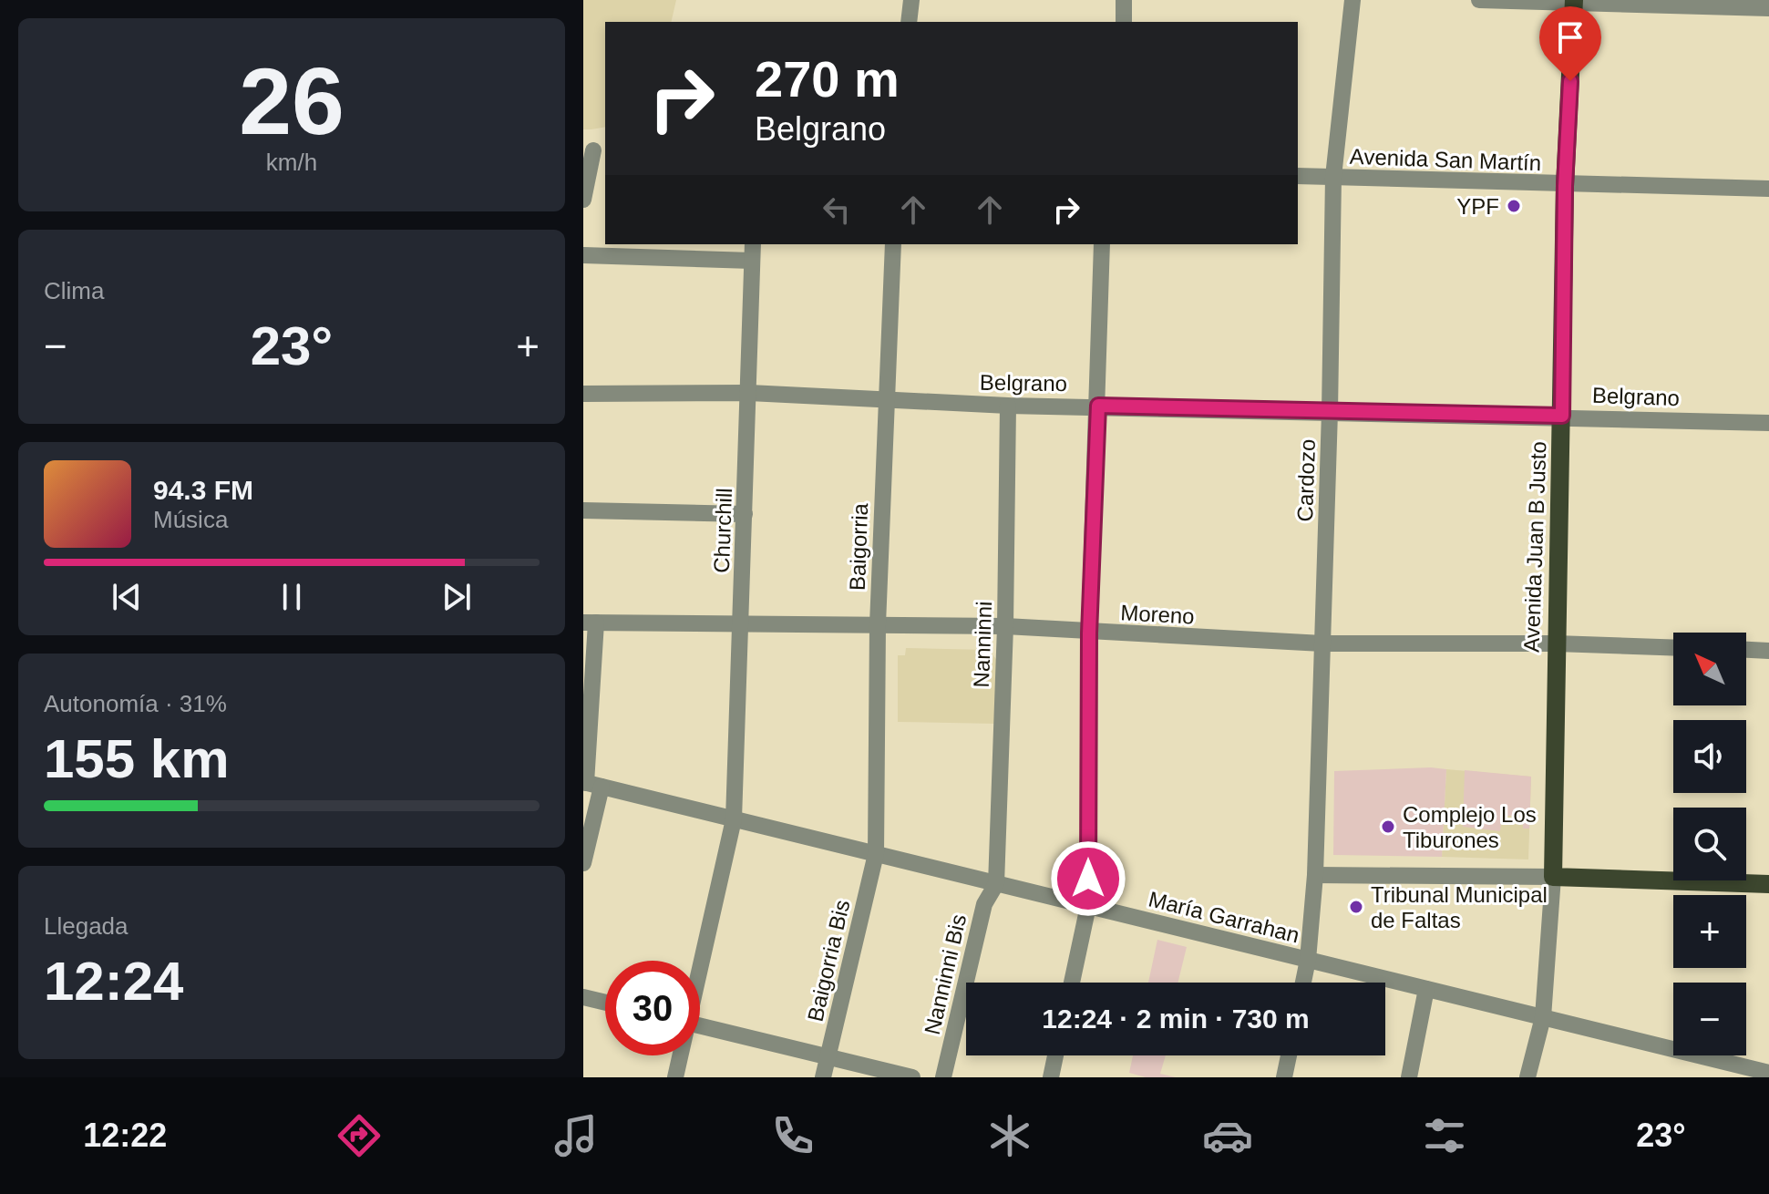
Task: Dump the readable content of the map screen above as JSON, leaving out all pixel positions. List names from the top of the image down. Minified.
{"streets":{"main road":["Avenida Juan B Justo"],"street":["Avenida San Martín","Belgrano","Cardozo","Churchill","Baigorria","Moreno","Nanninni","María Garrahan","Baigorria Bis","Nanninni Bis"]},"crossings":[["Avenida San Martín","Cardozo"],["Avenida San Martín","Avenida Juan B Justo"],["Belgrano","Cardozo"],["Belgrano","Churchill"],["Belgrano","Baigorria"],["Belgrano","Avenida Juan B Justo"],["Belgrano","Nanninni"],["Cardozo","Moreno"],["Cardozo","María Garrahan"],["Churchill","Moreno"],["Churchill","María Garrahan"],["Baigorria","Moreno"],["Baigorria","María Garrahan"],["Baigorria","Baigorria Bis"],["Avenida Juan B Justo","Moreno"],["Moreno","Nanninni"],["Nanninni","María Garrahan"],["Nanninni","Nanninni Bis"],["María Garrahan","Baigorria Bis"],["María Garrahan","Nanninni Bis"]],"places":["YPF","Complejo Los Tiburones","Tribunal Municipal de Faltas"],"north":"top left","page":{"tile":[["26","km/h"],"Clima",["Autonomía · 31%","155 km"],["Llegada","12:24"]],"turn":["270 m","Belgrano"],"heat":["−","23°","+"],"song":["94.3 FM","Música"],"map_buttons":["+","−"],"limit":"30","trip":"12:24 · 2 min · 730 m","tabs":["12:22","23°"]}}
